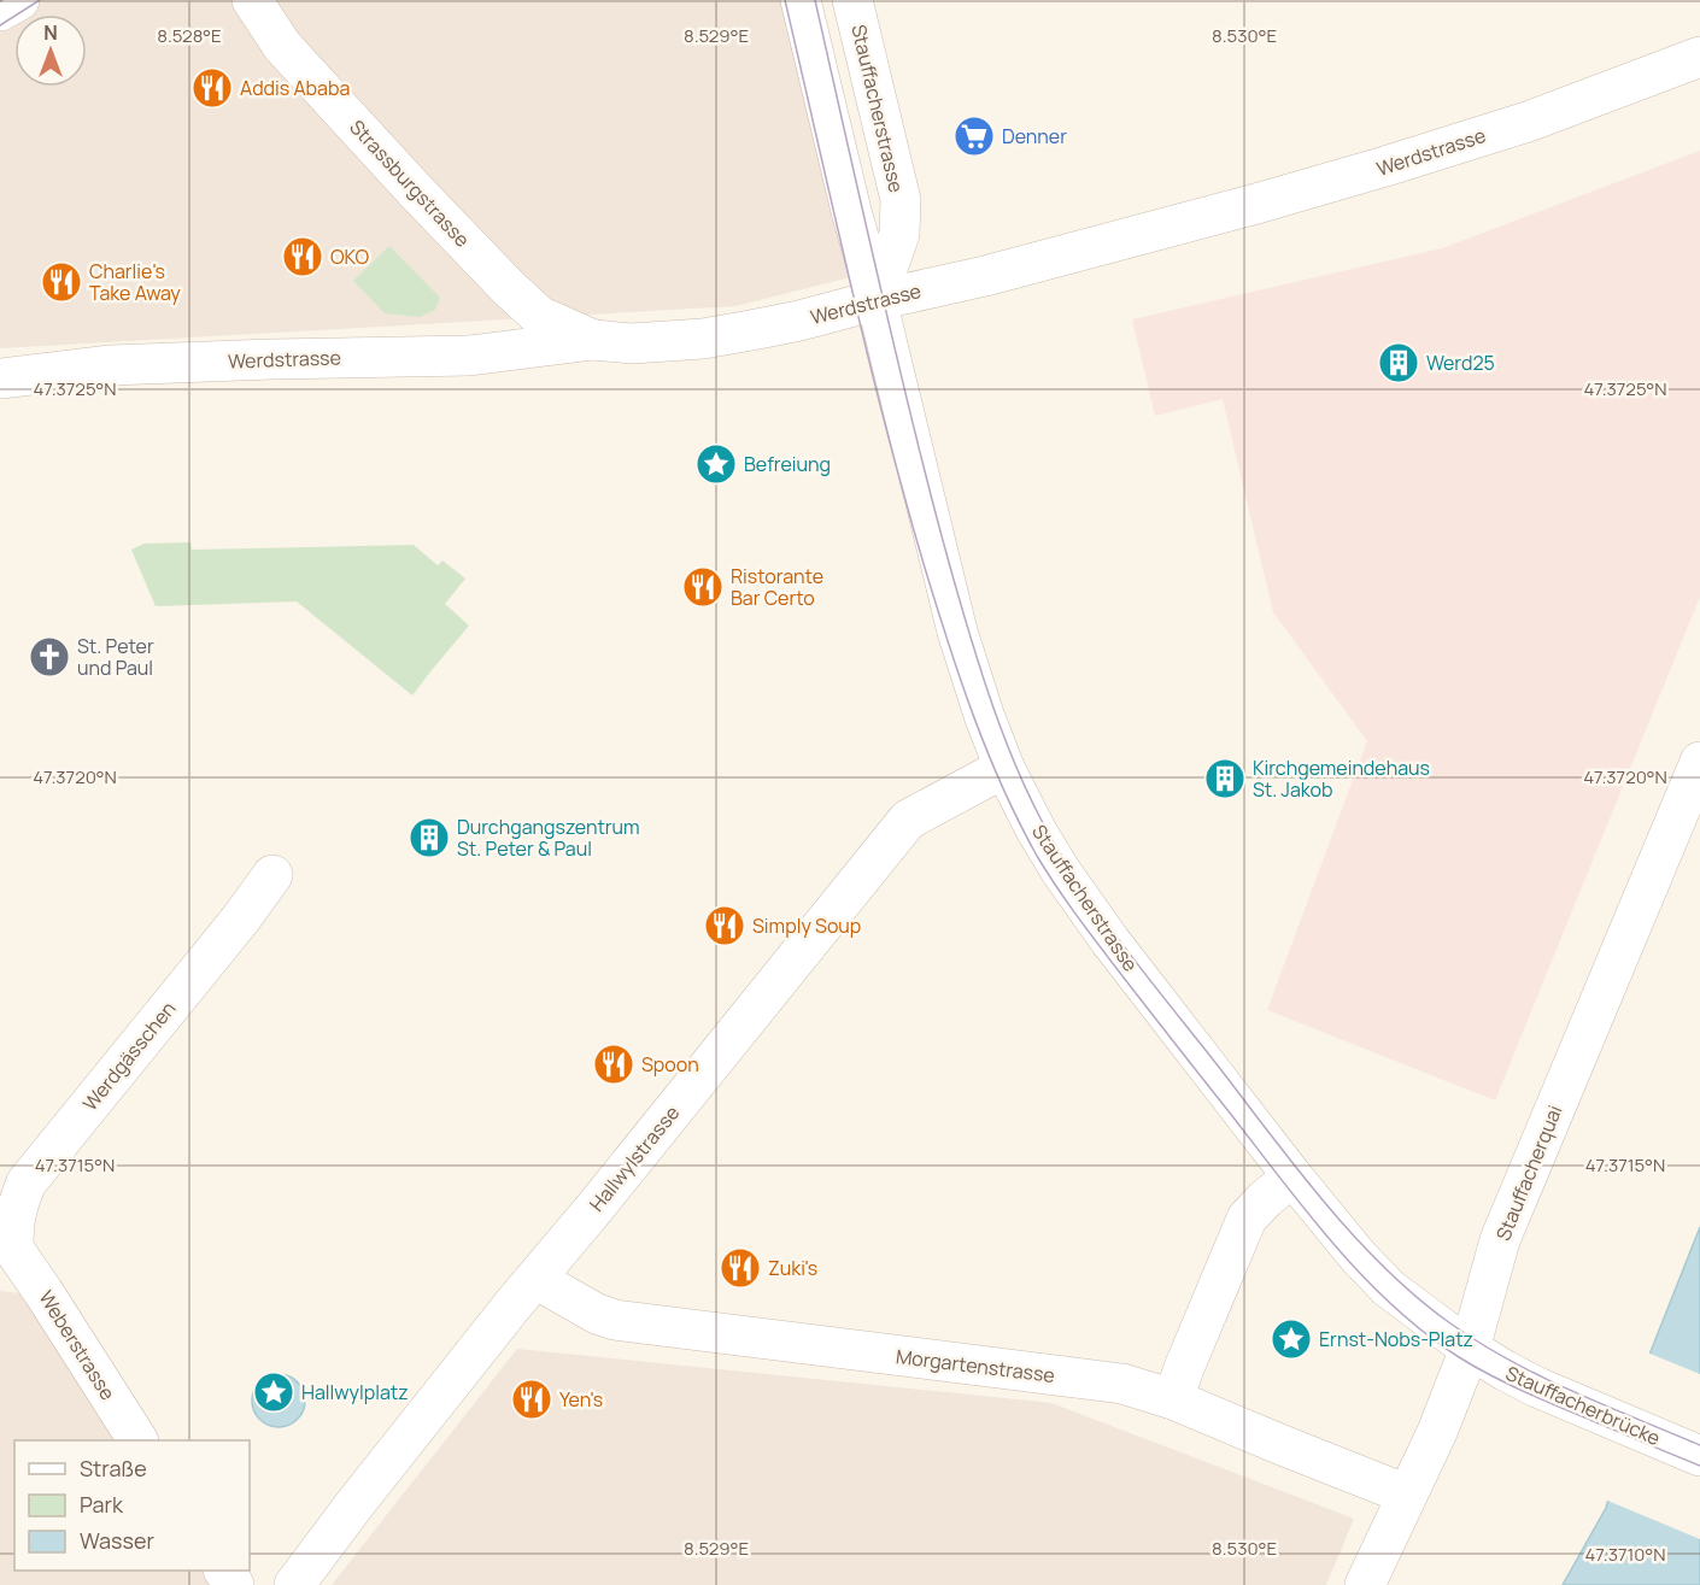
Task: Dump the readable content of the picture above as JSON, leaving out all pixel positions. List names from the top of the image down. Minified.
{"streets":{"street":["Stauffacherstrasse","Werdstrasse","Strassburgstrasse","Werdgässchen","Hallwylstrasse","Stauffacherquai","Weberstrasse","Morgartenstrasse","Stauffacherbrücke"]},"crossings":[["Stauffacherstrasse","Werdstrasse"],["Stauffacherstrasse","Hallwylstrasse"],["Stauffacherstrasse","Stauffacherquai"],["Stauffacherstrasse","Stauffacherbrücke"],["Werdstrasse","Strassburgstrasse"],["Werdgässchen","Weberstrasse"],["Hallwylstrasse","Morgartenstrasse"],["Stauffacherquai","Morgartenstrasse"],["Stauffacherquai","Stauffacherbrücke"]],"places":{"restaurant":["Addis Ababa","OKO","Charlie's Take Away","Ristorante Bar Certo","Simply Soup","Spoon","Zuki's","Yen's"],"supermarket":["Denner"],"building":["Werd25","Kirchgemeindehaus St. Jakob","Durchgangszentrum St. Peter & Paul"],"place":["Befreiung","Ernst-Nobs-Platz","Hallwylplatz"],"church":["St. Peter und Paul"]},"legend":["Straße","Park","Wasser"],"north":"top","coordinates":["8.528°E","8.529°E","8.530°E","47.3725°N","47.3720°N","47.3715°N","47.3710°N"]}
